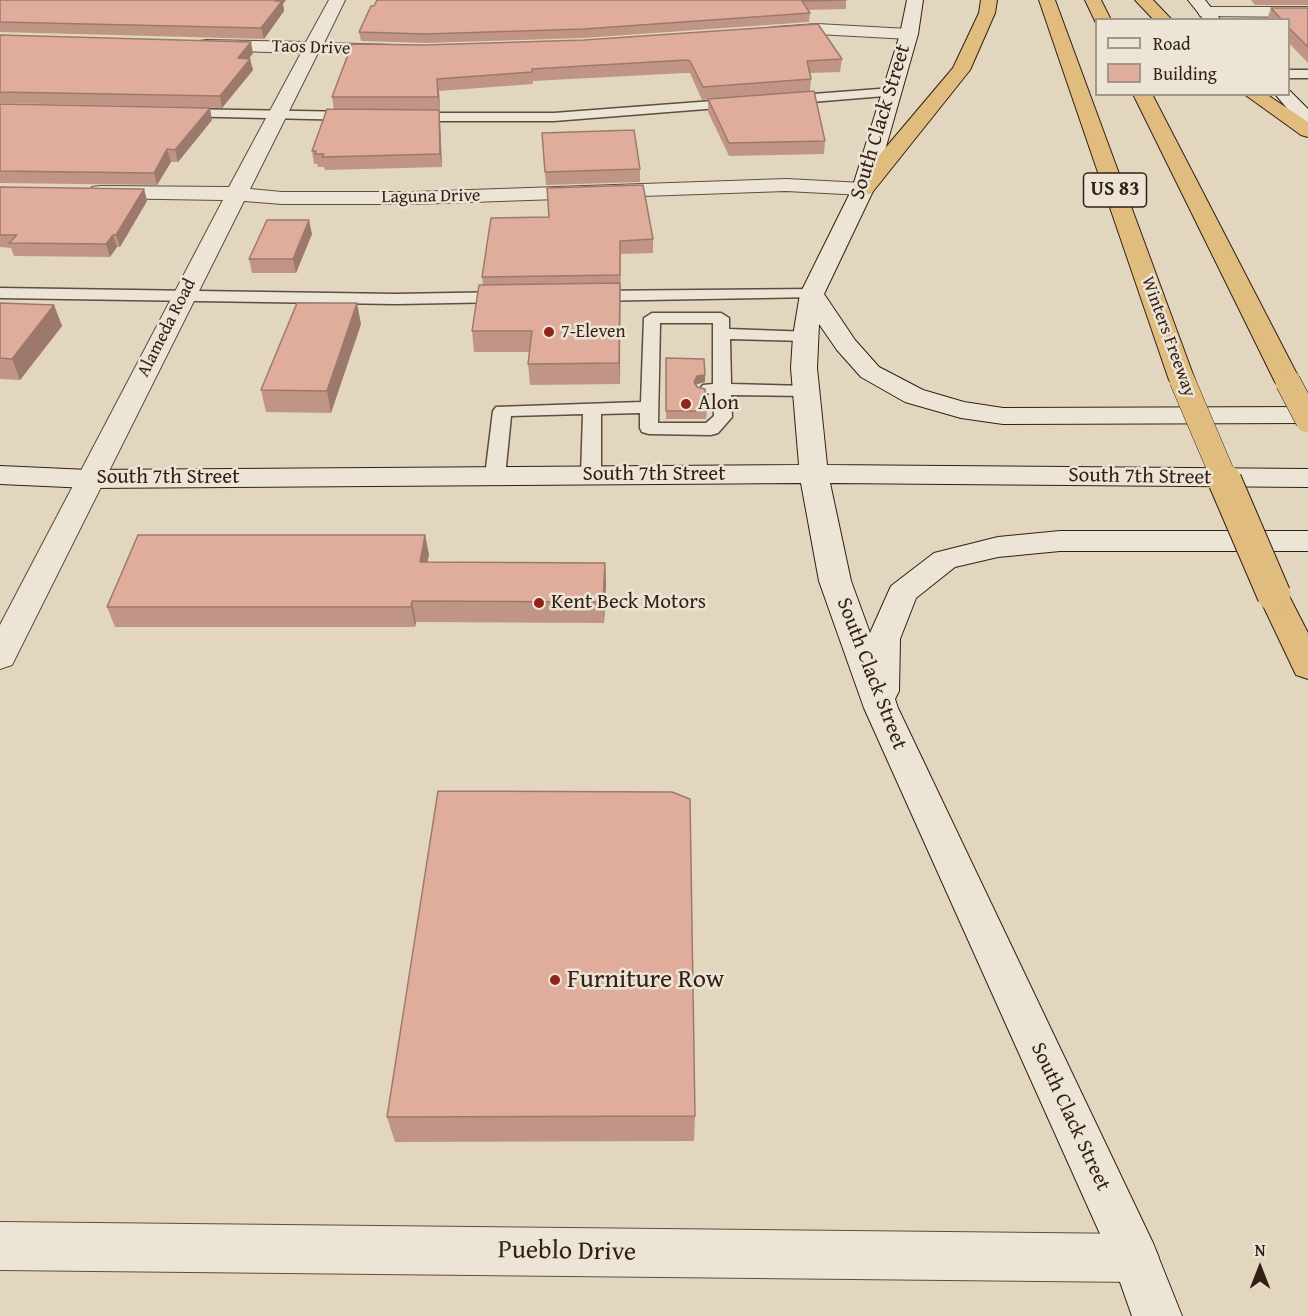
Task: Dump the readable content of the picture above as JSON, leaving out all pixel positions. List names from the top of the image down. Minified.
{"streets":{"highway":["US 83","Winters Freeway"],"main road":["Taos Drive","South Clack Street","Laguna Drive","Alameda Road","South 7th Street","Pueblo Drive"]},"crossings":[["Taos Drive","Alameda Road"],["South Clack Street","Laguna Drive"],["South Clack Street","South 7th Street"],["South Clack Street","Pueblo Drive"],["Laguna Drive","Alameda Road"],["Alameda Road","South 7th Street"]],"places":["7-Eleven","Alon","Kent Beck Motors","Furniture Row"],"legend":["Road","Building"],"north":"top"}
